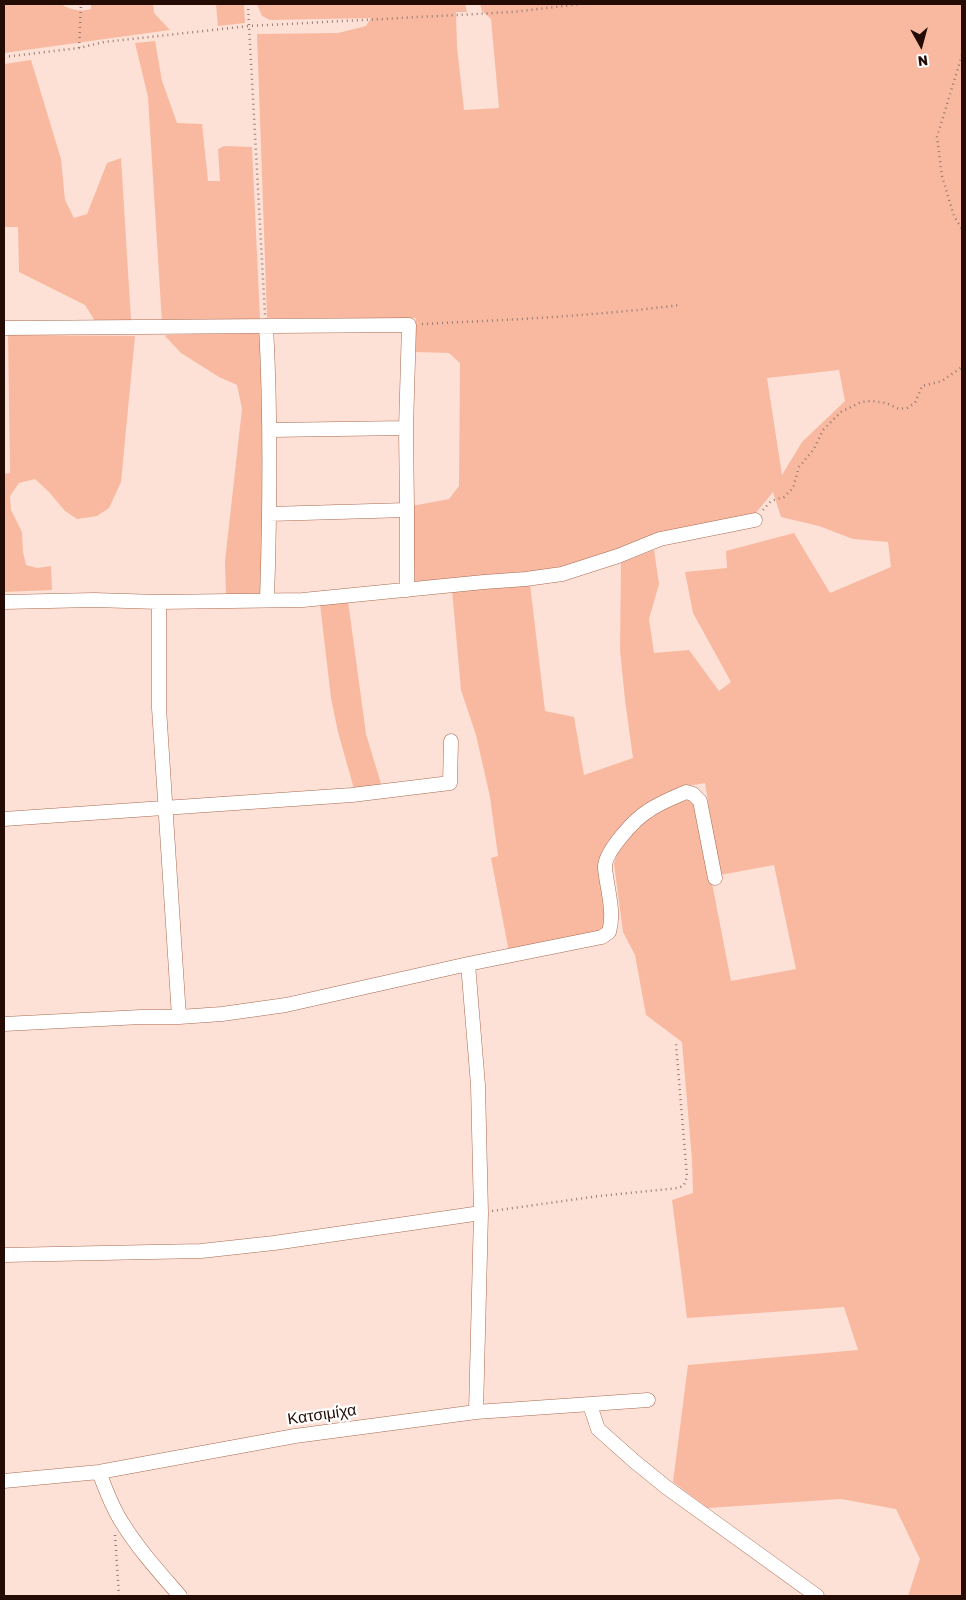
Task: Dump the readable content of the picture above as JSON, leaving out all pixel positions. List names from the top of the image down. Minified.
{"streets":{"street":["Κατσιμίχα"]},"north":"bottom"}
